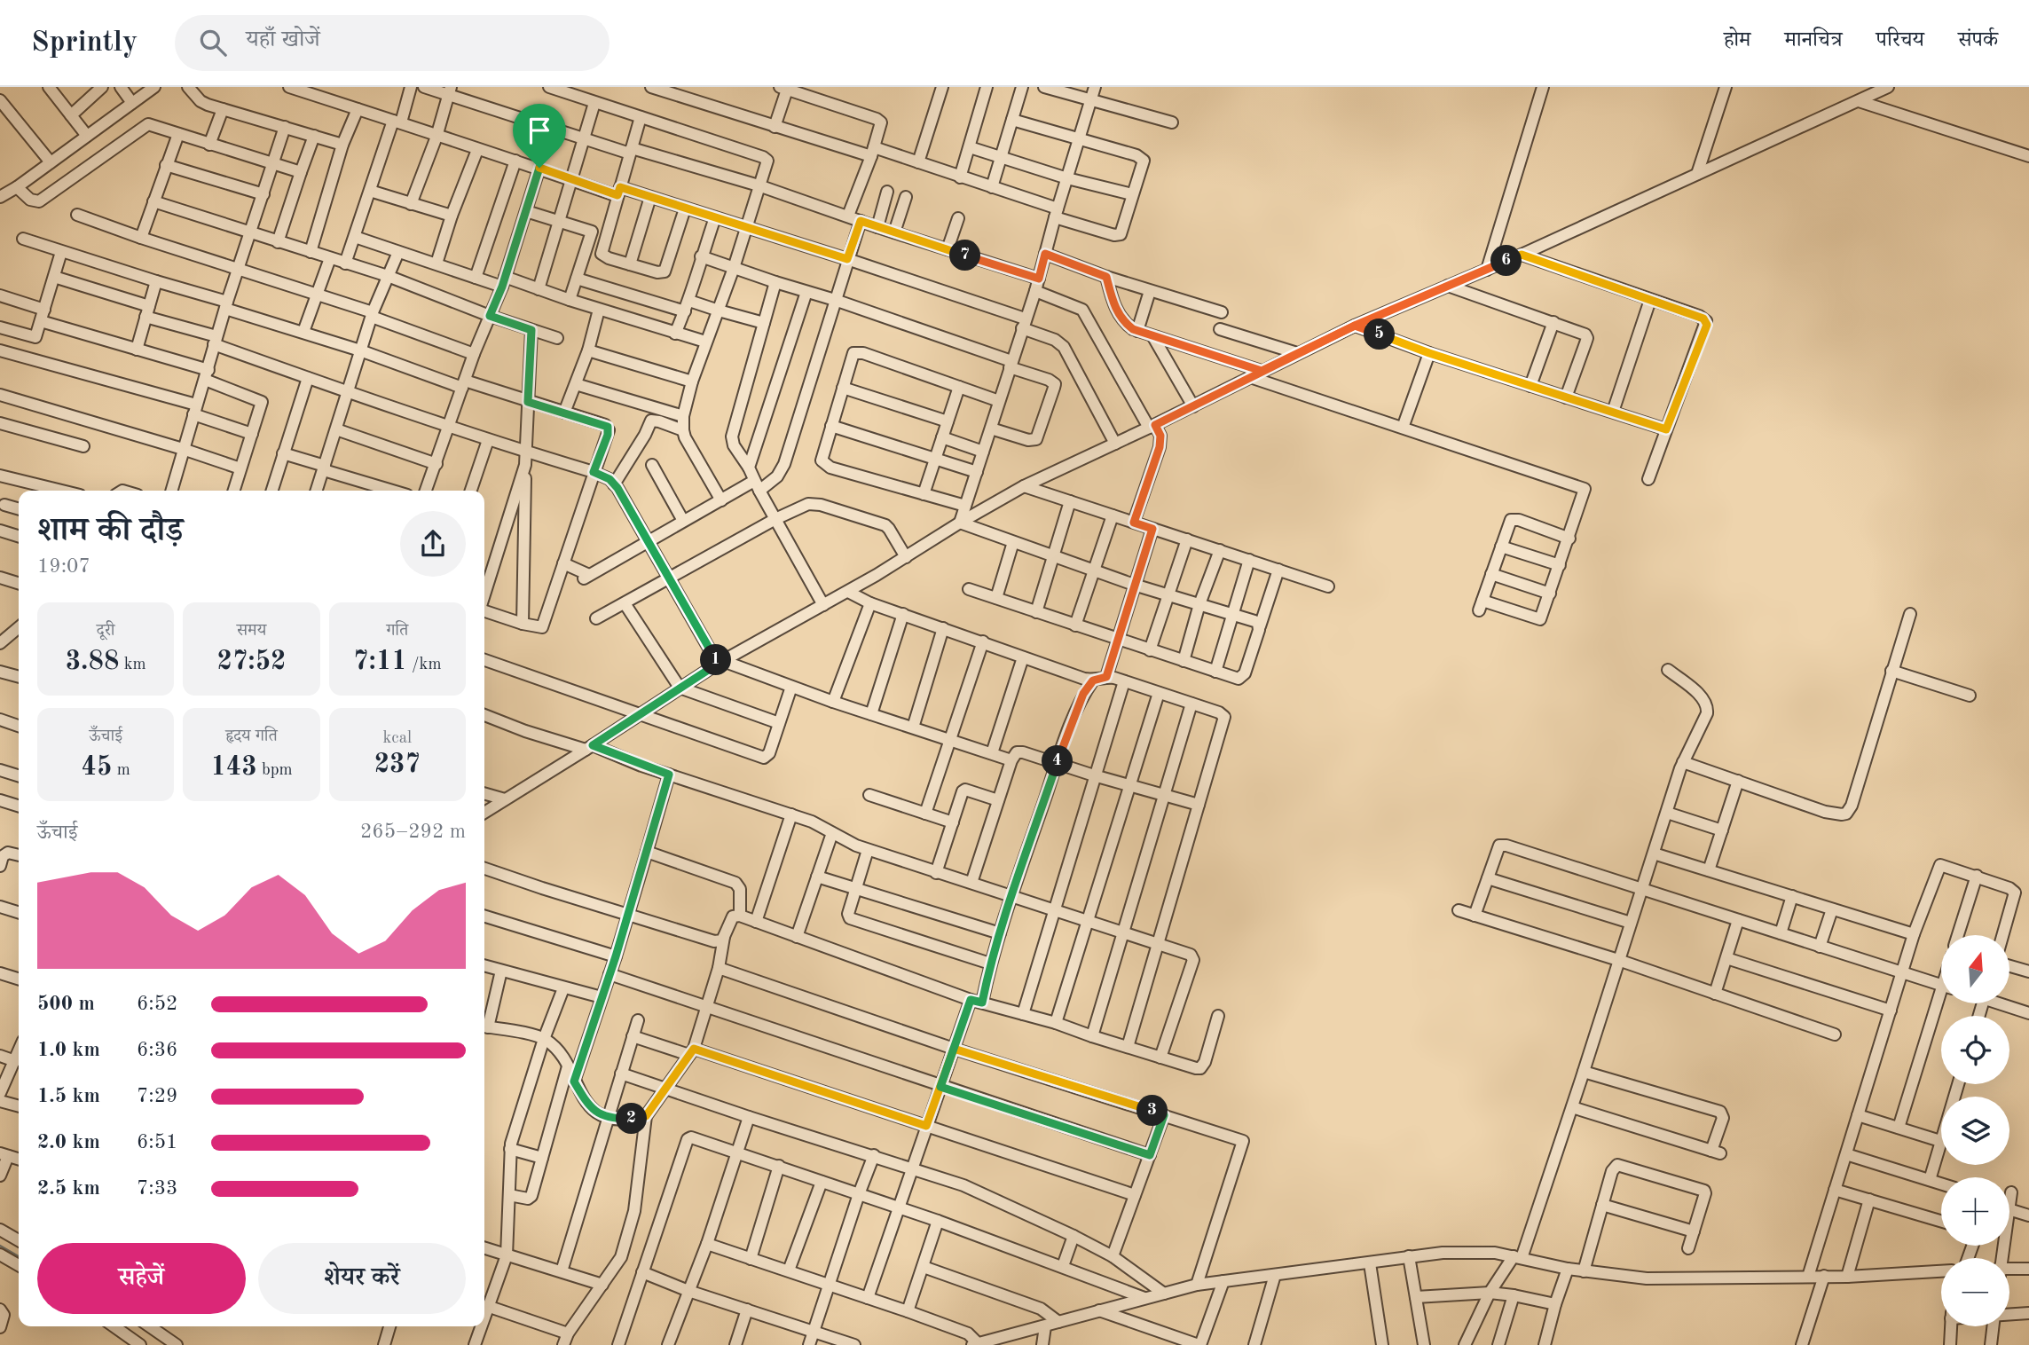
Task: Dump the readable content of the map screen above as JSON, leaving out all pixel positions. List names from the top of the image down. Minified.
{"north":"top","page":{"header":"Sprintly","search":"यहाँ खोजें","nav":["होम","मानचित्र","परिचय","संपर्क"],"pins":["7","6","5","1","4","3","2"],"heading":["शाम की दौड़","19:07"],"stats":[["दूरी","3.88 km"],["समय","27:52"],["गति","7:11 /km"],["ऊँचाई","45 m"],["हृदय गति","143 bpm"],["kcal","237"]],"chart":["ऊँचाई","265–292 m"],"map_buttons":["+","−"],"list":[{"name":"500 m","note":"6:52"},{"name":"1.0 km","note":"6:36"},{"name":"1.5 km","note":"7:29"},{"name":"2.0 km","note":"6:51"},{"name":"2.5 km","note":"7:33"}],"buttons":["सहेजें","शेयर करें"]}}
